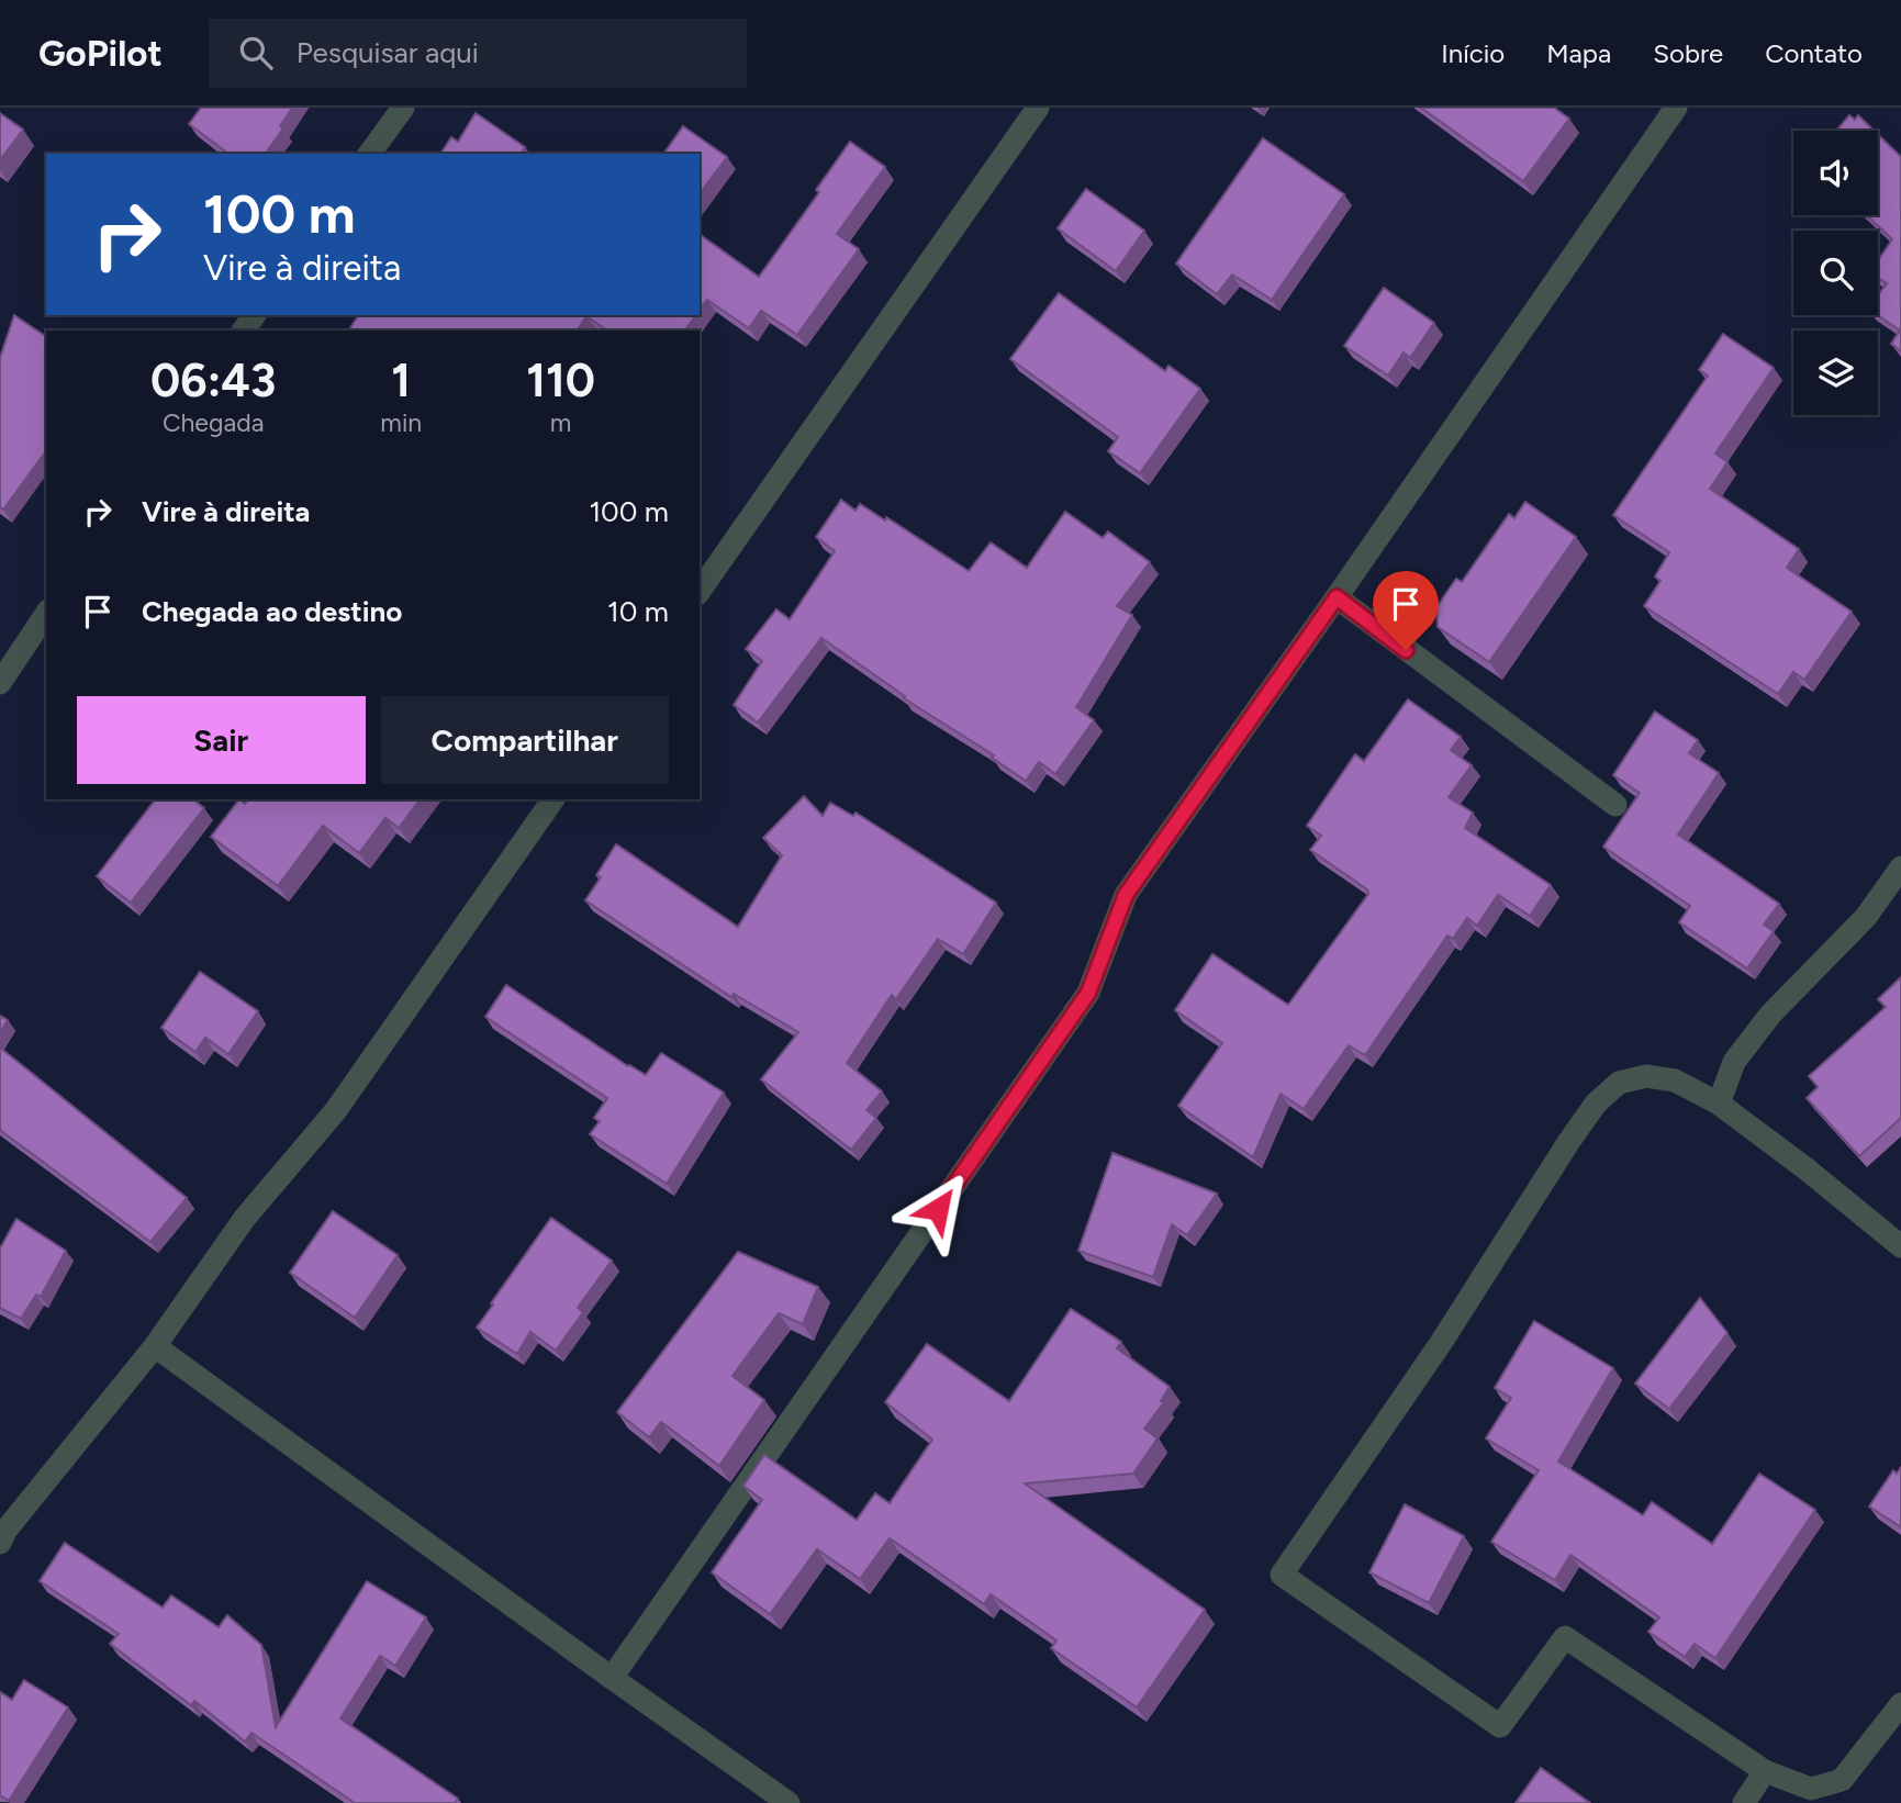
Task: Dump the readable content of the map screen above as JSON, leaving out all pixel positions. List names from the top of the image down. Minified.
{"page":{"header":"GoPilot","search":"Pesquisar aqui","nav":["Início","Mapa","Sobre","Contato"],"turn":["100 m","Vire à direita"],"eta":["06:43","Chegada","1","min","110","m"],"list":[{"name":"Vire à direita","value":"100 m"},{"name":"Chegada ao destino","value":"10 m"}],"buttons":["Sair","Compartilhar"]}}
